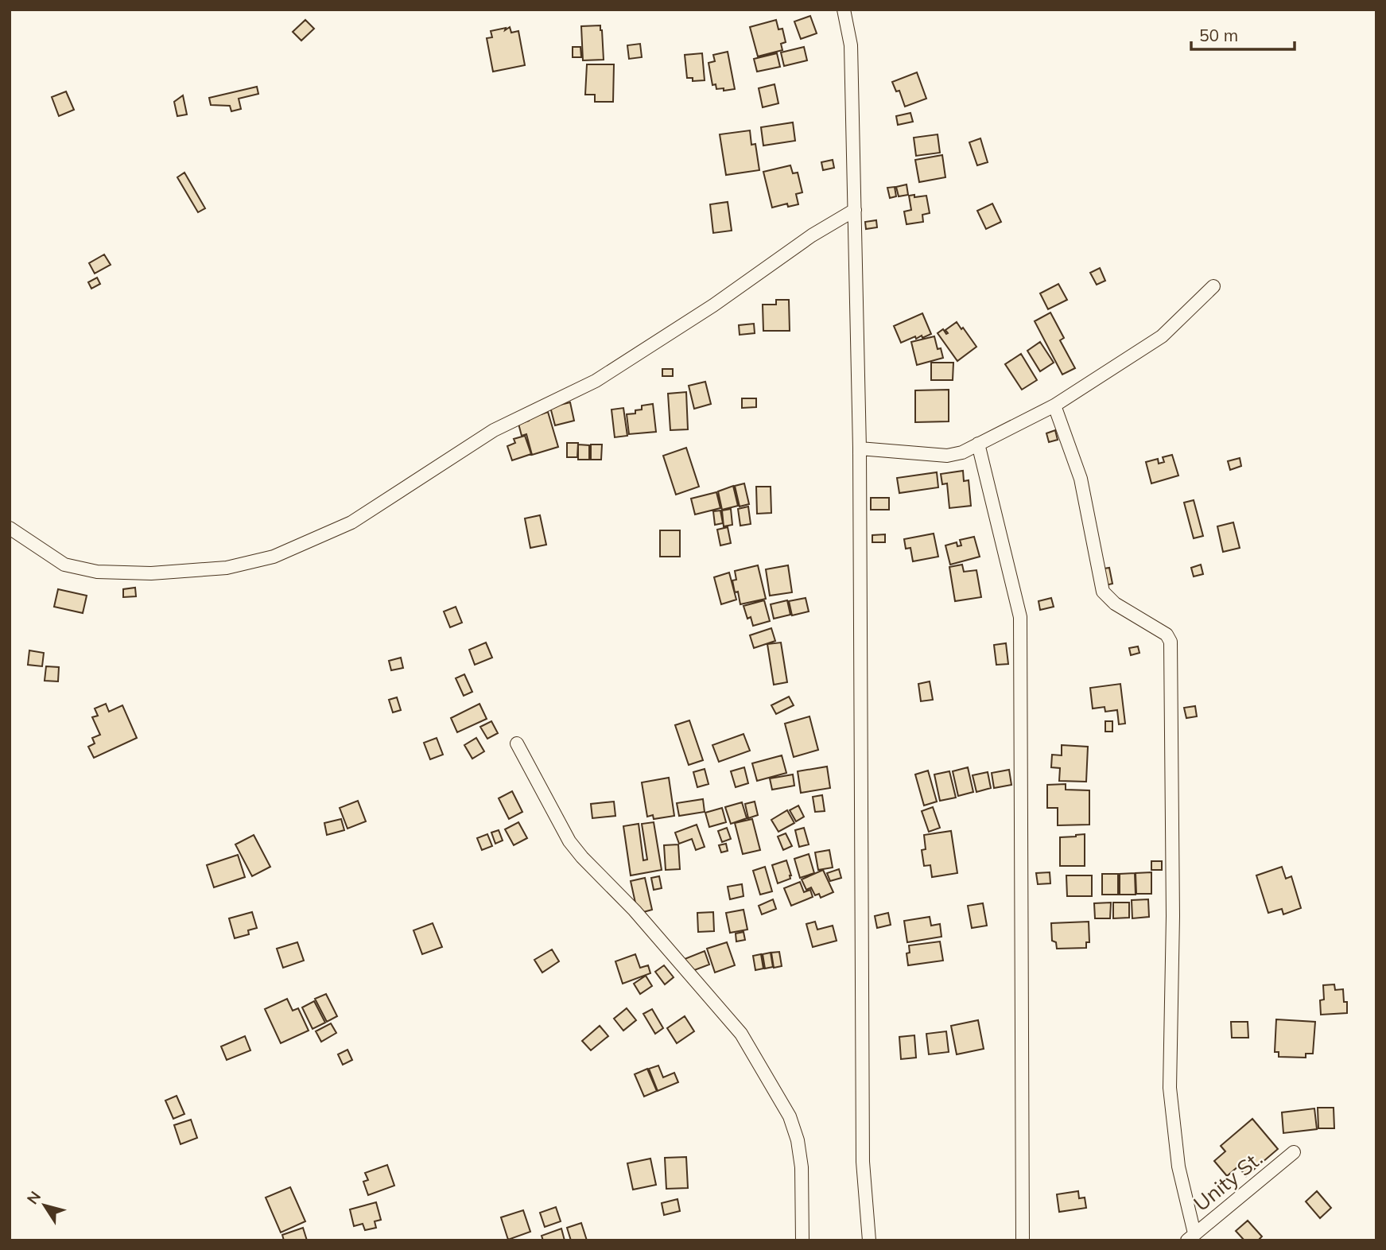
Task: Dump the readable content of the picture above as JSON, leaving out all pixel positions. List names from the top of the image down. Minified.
{"streets":{"street":["Unity St."]},"scale_bar":"50 m","north":"top left"}
